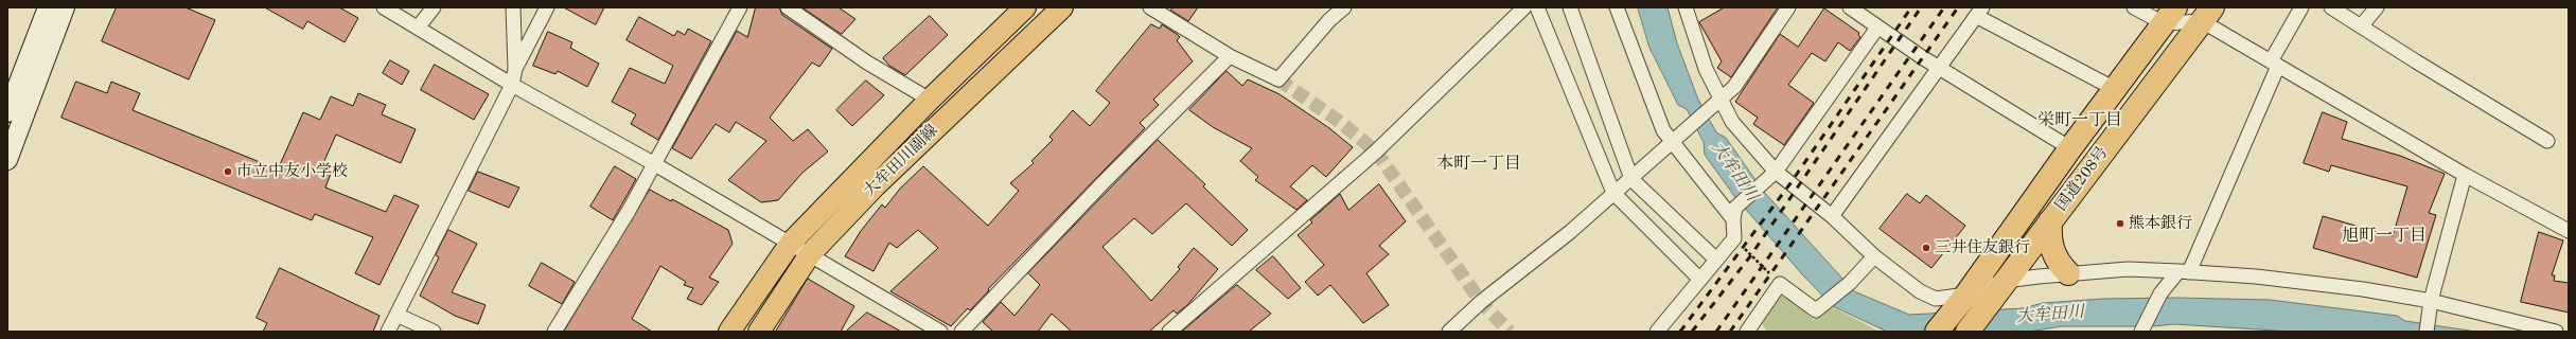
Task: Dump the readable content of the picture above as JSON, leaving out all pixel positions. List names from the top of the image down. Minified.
{"streets":{"highway":["国道208号"],"main road":["大牟田川副線"]},"districts":["栄町一丁目","本町一丁目","旭町一丁目"],"water":["大牟田川"],"places":["市立中友小学校","熊本銀行","三井住友銀行"]}
